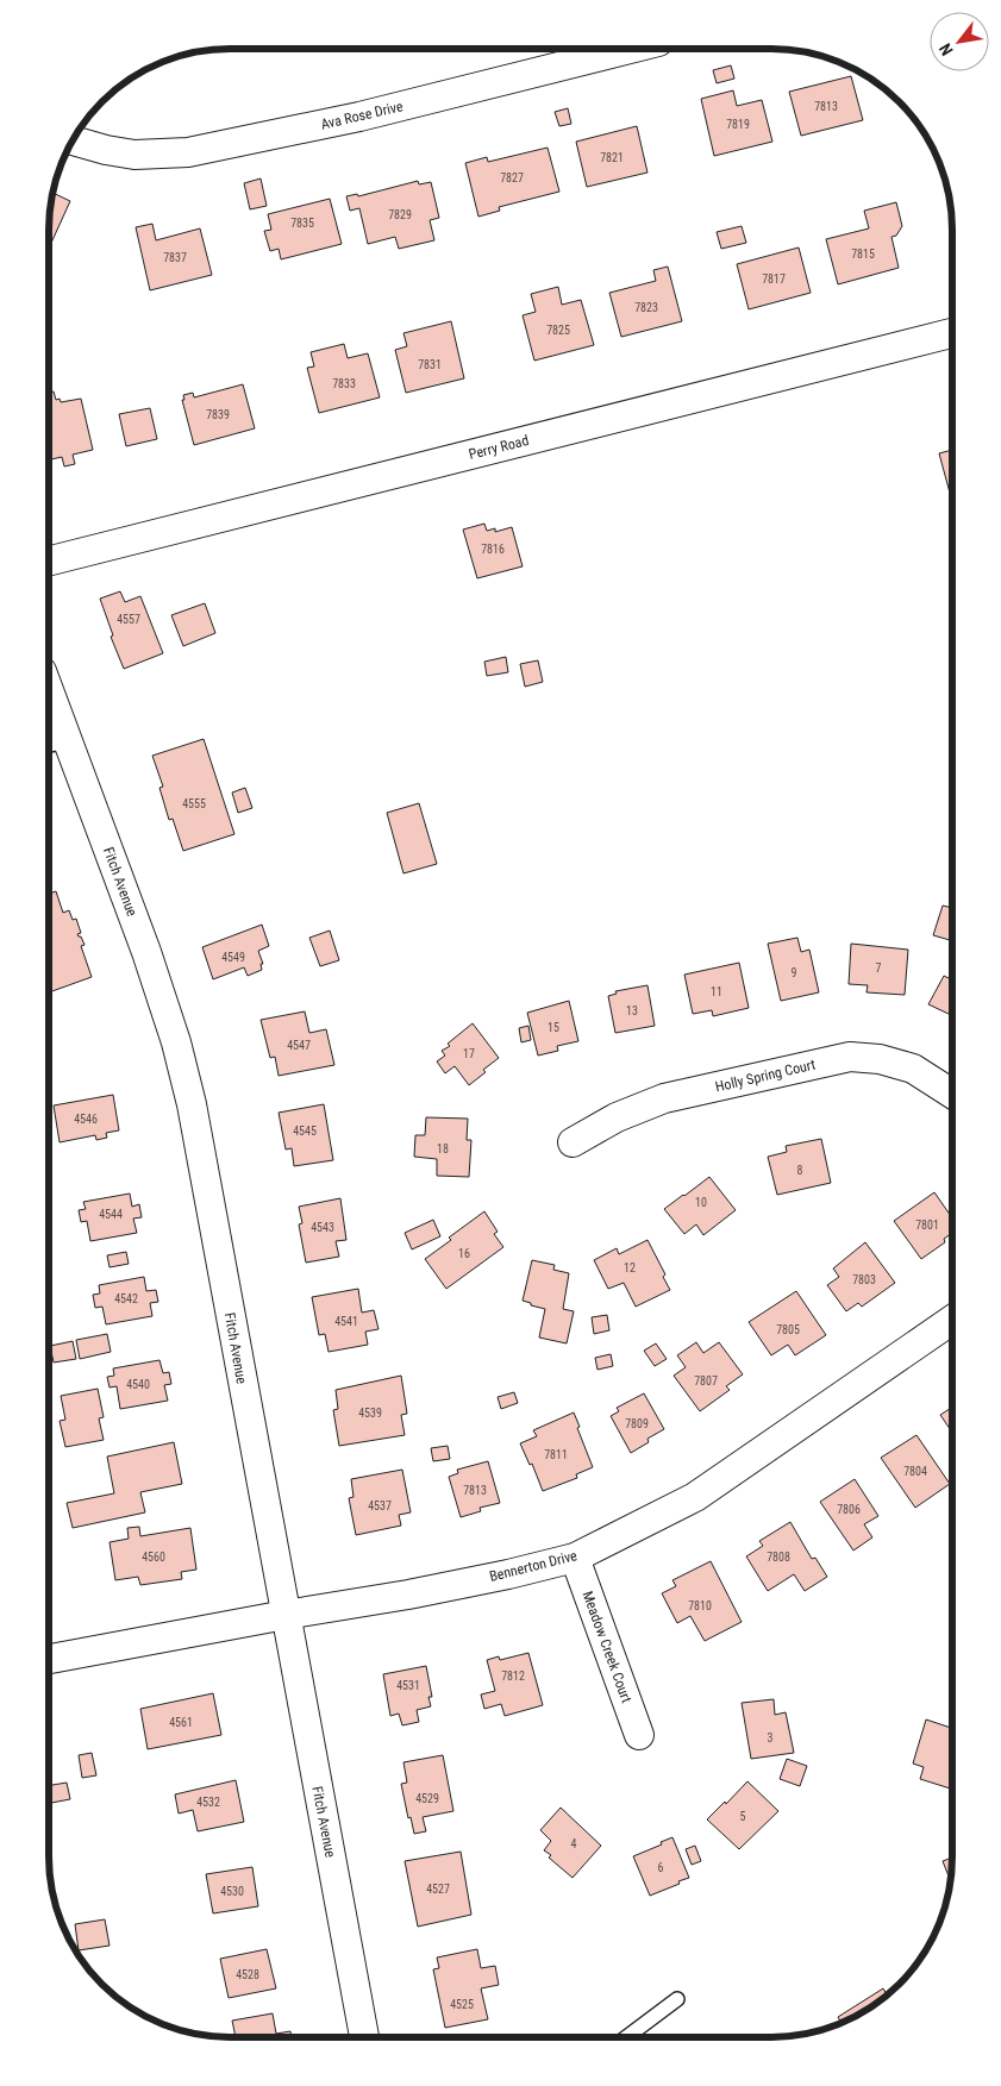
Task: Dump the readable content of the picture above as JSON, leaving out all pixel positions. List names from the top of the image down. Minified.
{"streets":{"street":["Ava Rose Drive","Perry Road","Fitch Avenue","Holly Spring Court","Bennerton Drive","Meadow Creek Court"]},"crossings":[["Fitch Avenue","Bennerton Drive"],["Bennerton Drive","Meadow Creek Court"]],"house_numbers":["7813","7819","7821","7827","7829","7835","7815","7837","7817","7823","7825","7831","7833","7839","7816","4557","4555","4549","7","9","11","13","15","4547","17","4546","4545","18","8","10","4544","7801","4543","16","12","7803","4542","4541","7805","7807","4540","4539","7809","7811","7804","7813","4537","7806","4560","7808","7810","7812","4531","4561","3","4529","4532","5","4","6","4527","4530","4528","4525"],"north":"bottom left"}
